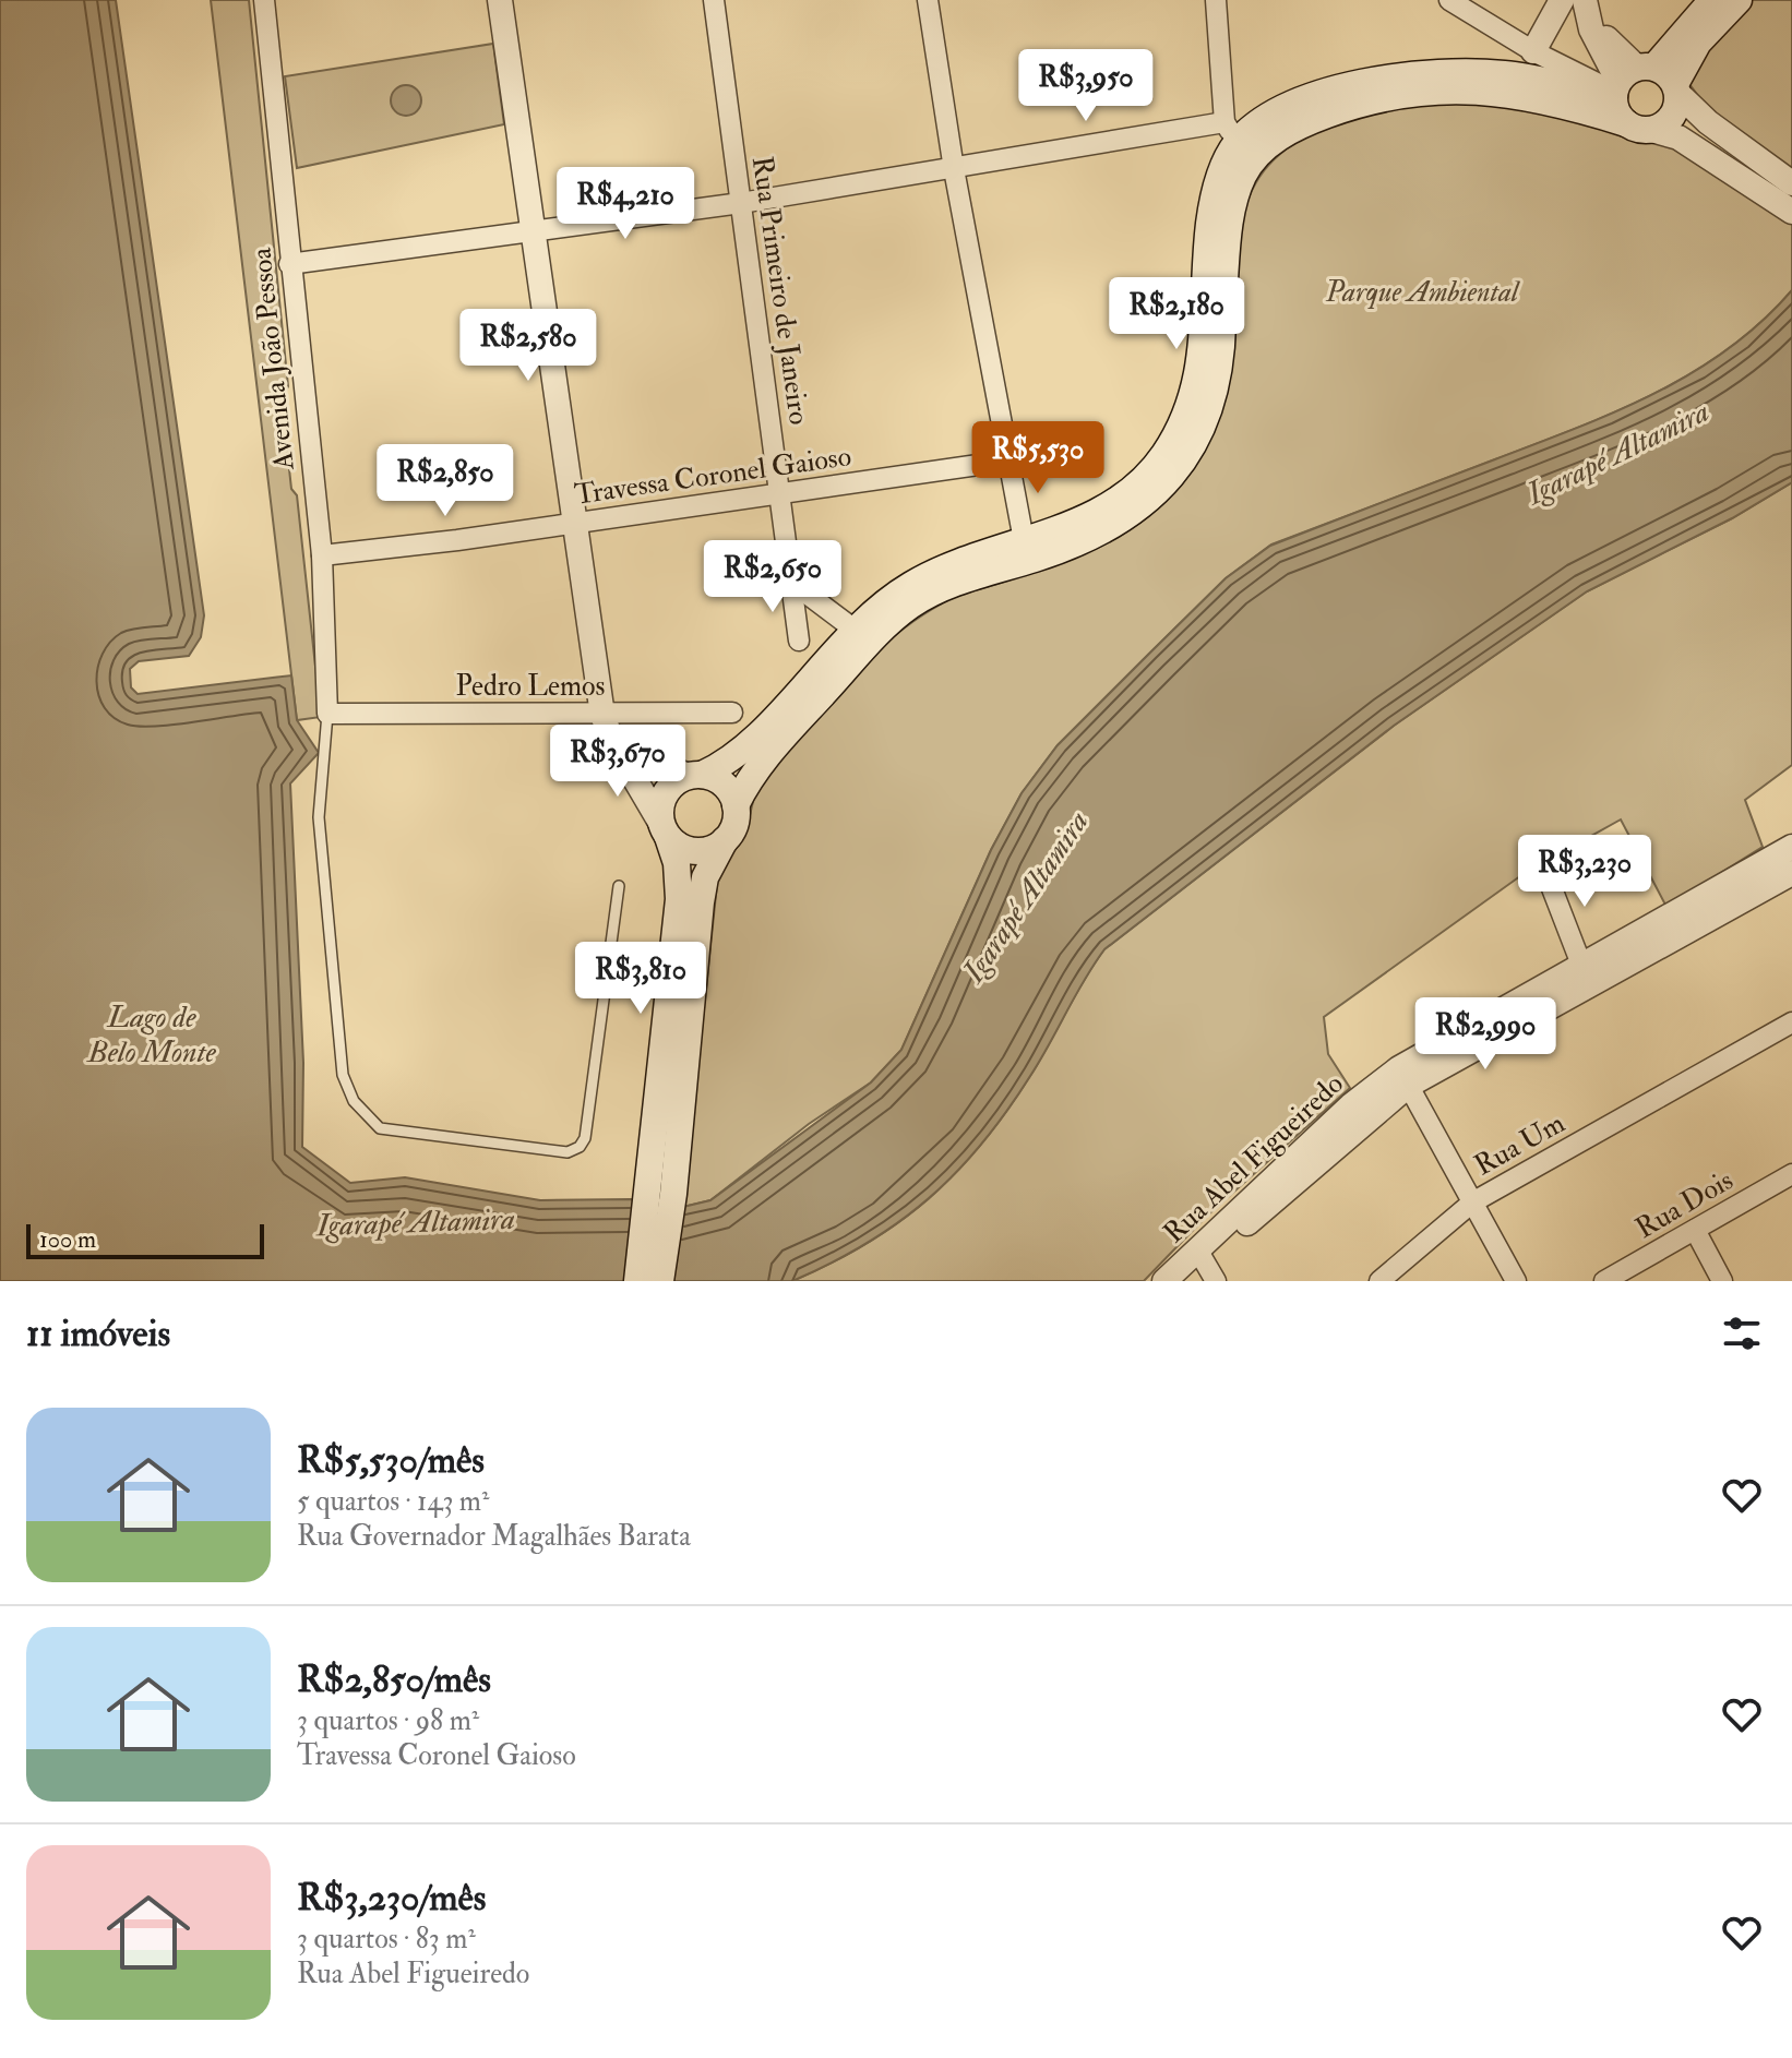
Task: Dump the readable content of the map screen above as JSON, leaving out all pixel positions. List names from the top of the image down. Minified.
{"streets":{"street":["Rua Primeiro de Janeiro","Avenida João Pessoa","Travessa Coronel Gaioso","Pedro Lemos","Rua Um","Rua Abel Figueiredo","Rua Dois"]},"crossings":[["Rua Primeiro de Janeiro","Travessa Coronel Gaioso"],["Avenida João Pessoa","Travessa Coronel Gaioso"],["Avenida João Pessoa","Pedro Lemos"]],"water":["Igarapé Altamira","Lago de Belo Monte"],"parks":["Parque Ambiental"],"scale_bar":"100 m","page":{"price":["R$3,950","R$4,210","R$2,180","R$2,580","R$5,530","R$2,850","R$2,650","R$3,670","R$3,230","R$3,810","R$2,990"],"scale":"100 m","heading":"11 imóveis","list":[{"name":"R$5,530/mês","note":"5 quartos · 143 m² · Rua Governador Magalhães Barata"},{"name":"R$2,850/mês","note":"3 quartos · 98 m² · Travessa Coronel Gaioso"},{"name":"R$3,230/mês","note":"3 quartos · 83 m² · Rua Abel Figueiredo"}]}}
